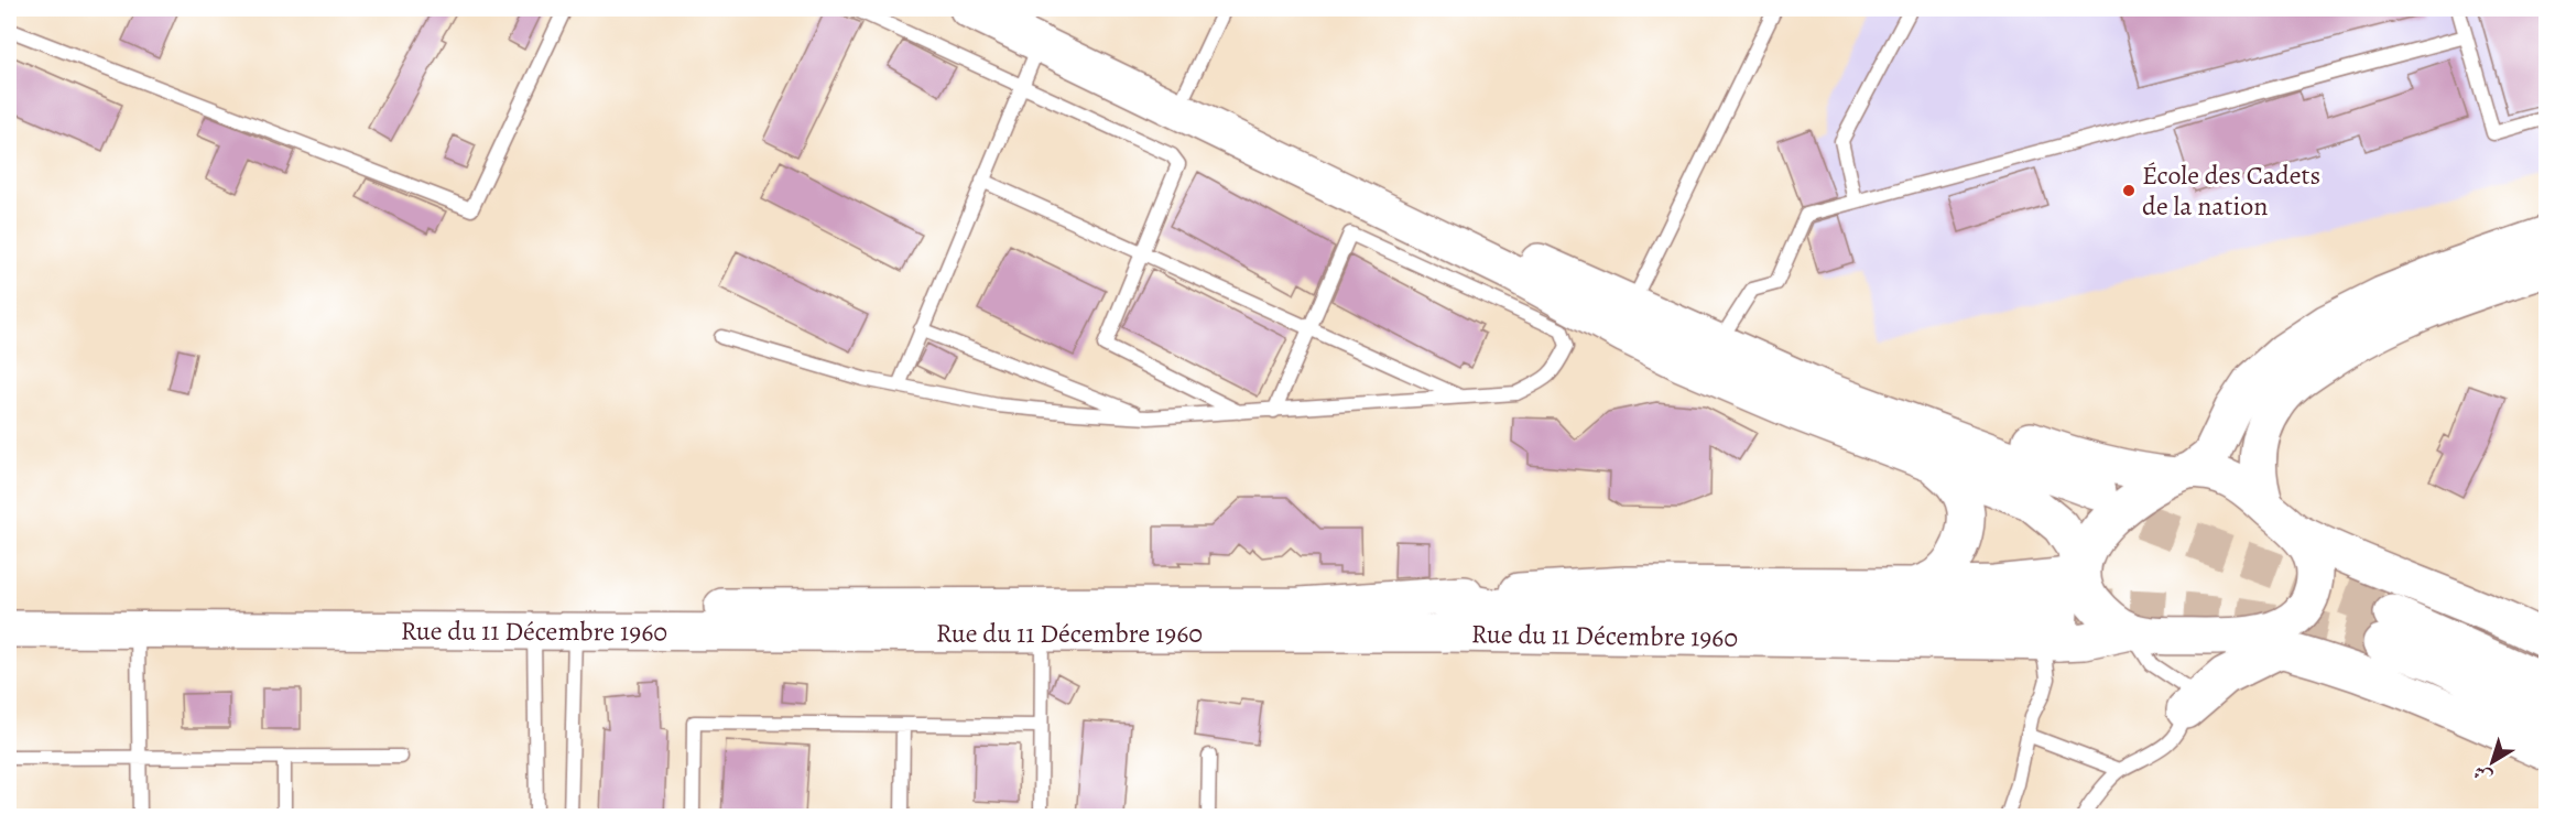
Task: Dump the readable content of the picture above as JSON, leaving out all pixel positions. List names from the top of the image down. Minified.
{"streets":{"main road":["Rue du 11 Décembre 1960"]},"places":["École des Cadets de la nation"],"north":"bottom left"}
